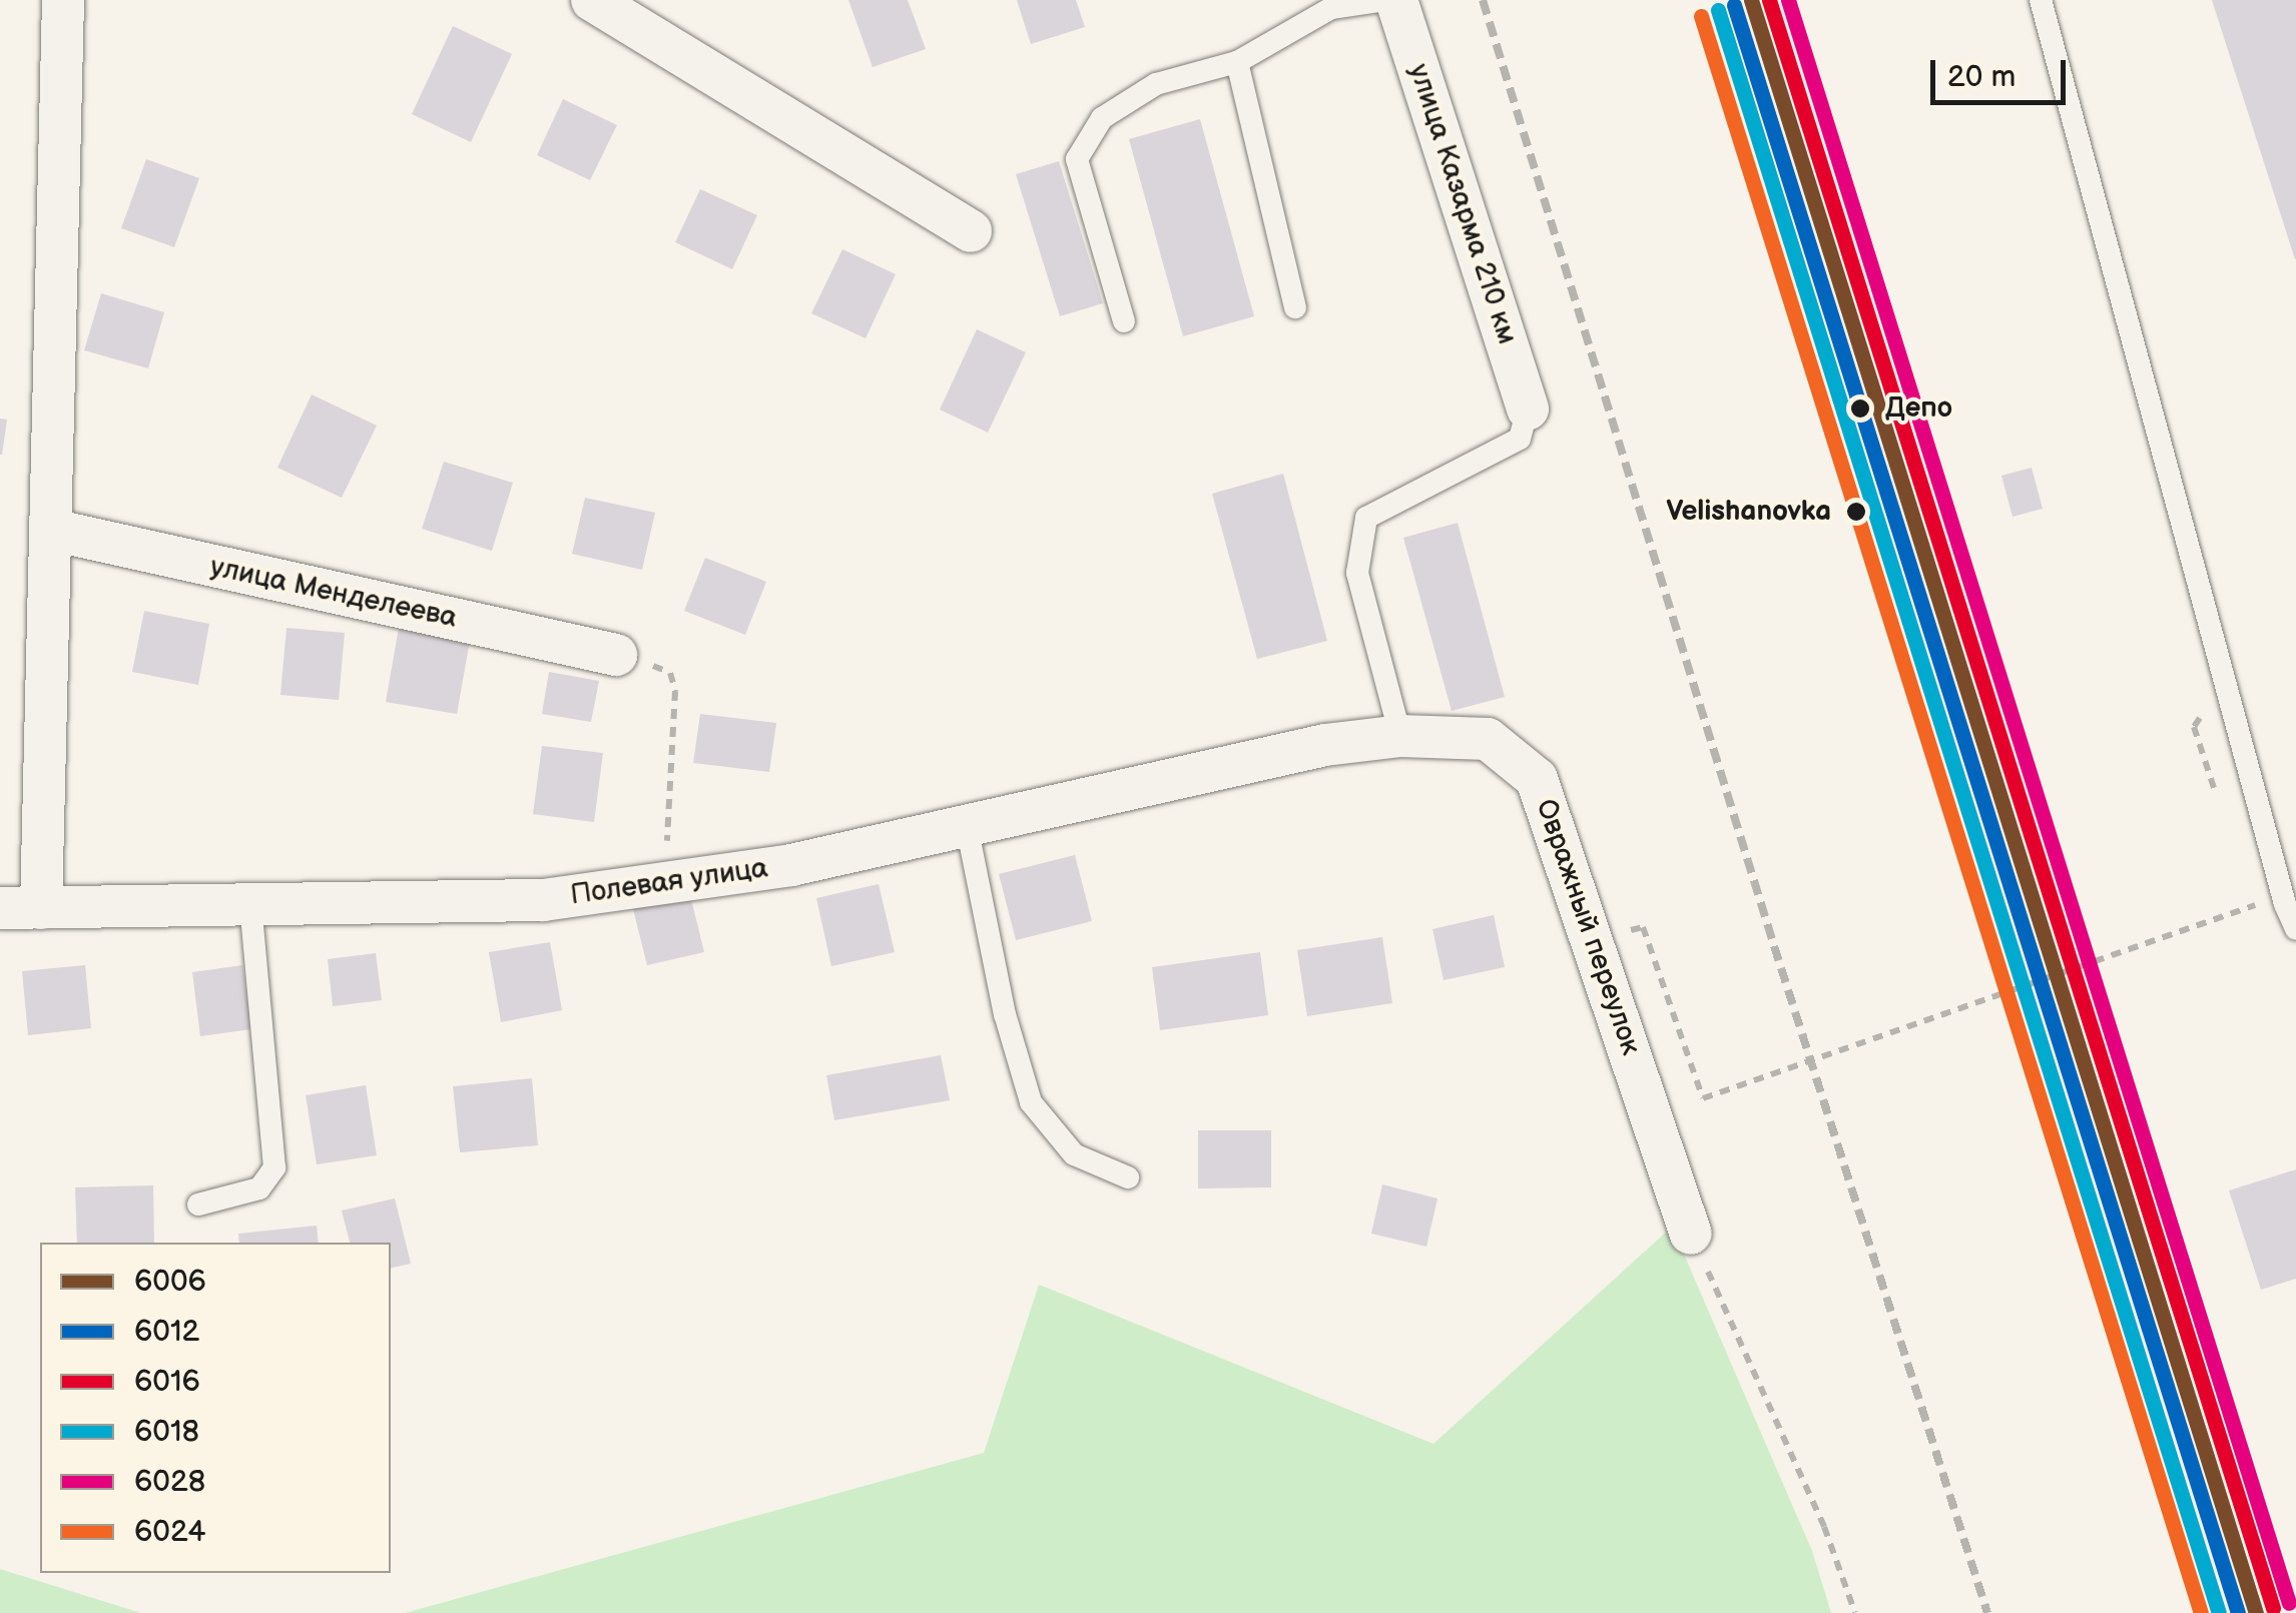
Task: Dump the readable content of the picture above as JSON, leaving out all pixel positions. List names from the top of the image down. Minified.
{"streets":{"street":["улица Казарма 210 км","улица Менделеева","Полевая улица","Овражный переулок"]},"crossings":[["Полевая улица","Овражный переулок"]],"places":["Депо","Velishanovka"],"lines":["transit line 6006","transit line 6016","transit line 6028","transit line 6012","transit line 6018","transit line 6024"],"legend":["6006","6012","6016","6018","6028","6024"],"scale_bar":"20 m"}
